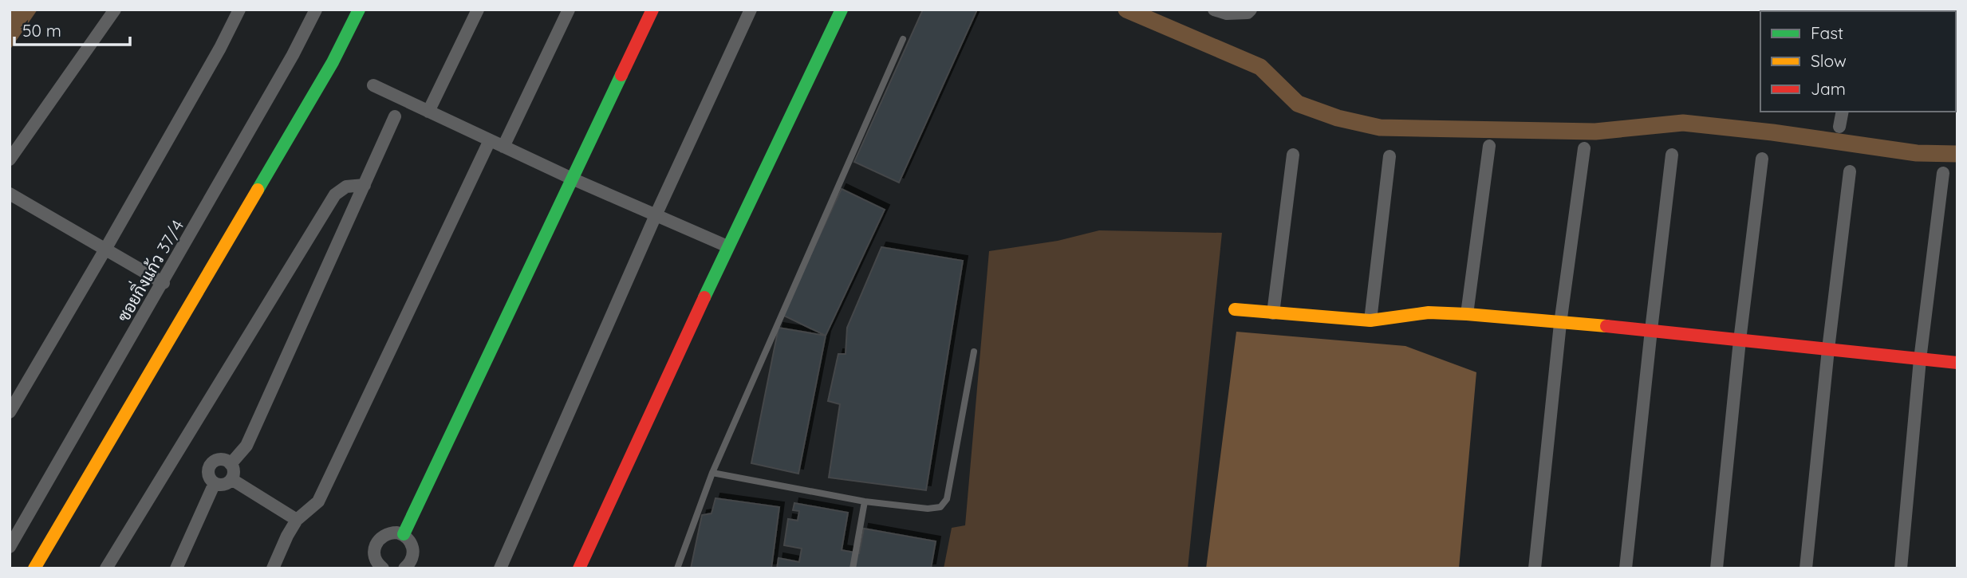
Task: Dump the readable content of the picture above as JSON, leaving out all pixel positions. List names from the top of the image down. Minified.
{"streets":{"street":["ซอยกิ่งแก้ว 37/4"]},"legend":["Fast","Slow","Jam"],"scale_bar":"50 m"}
